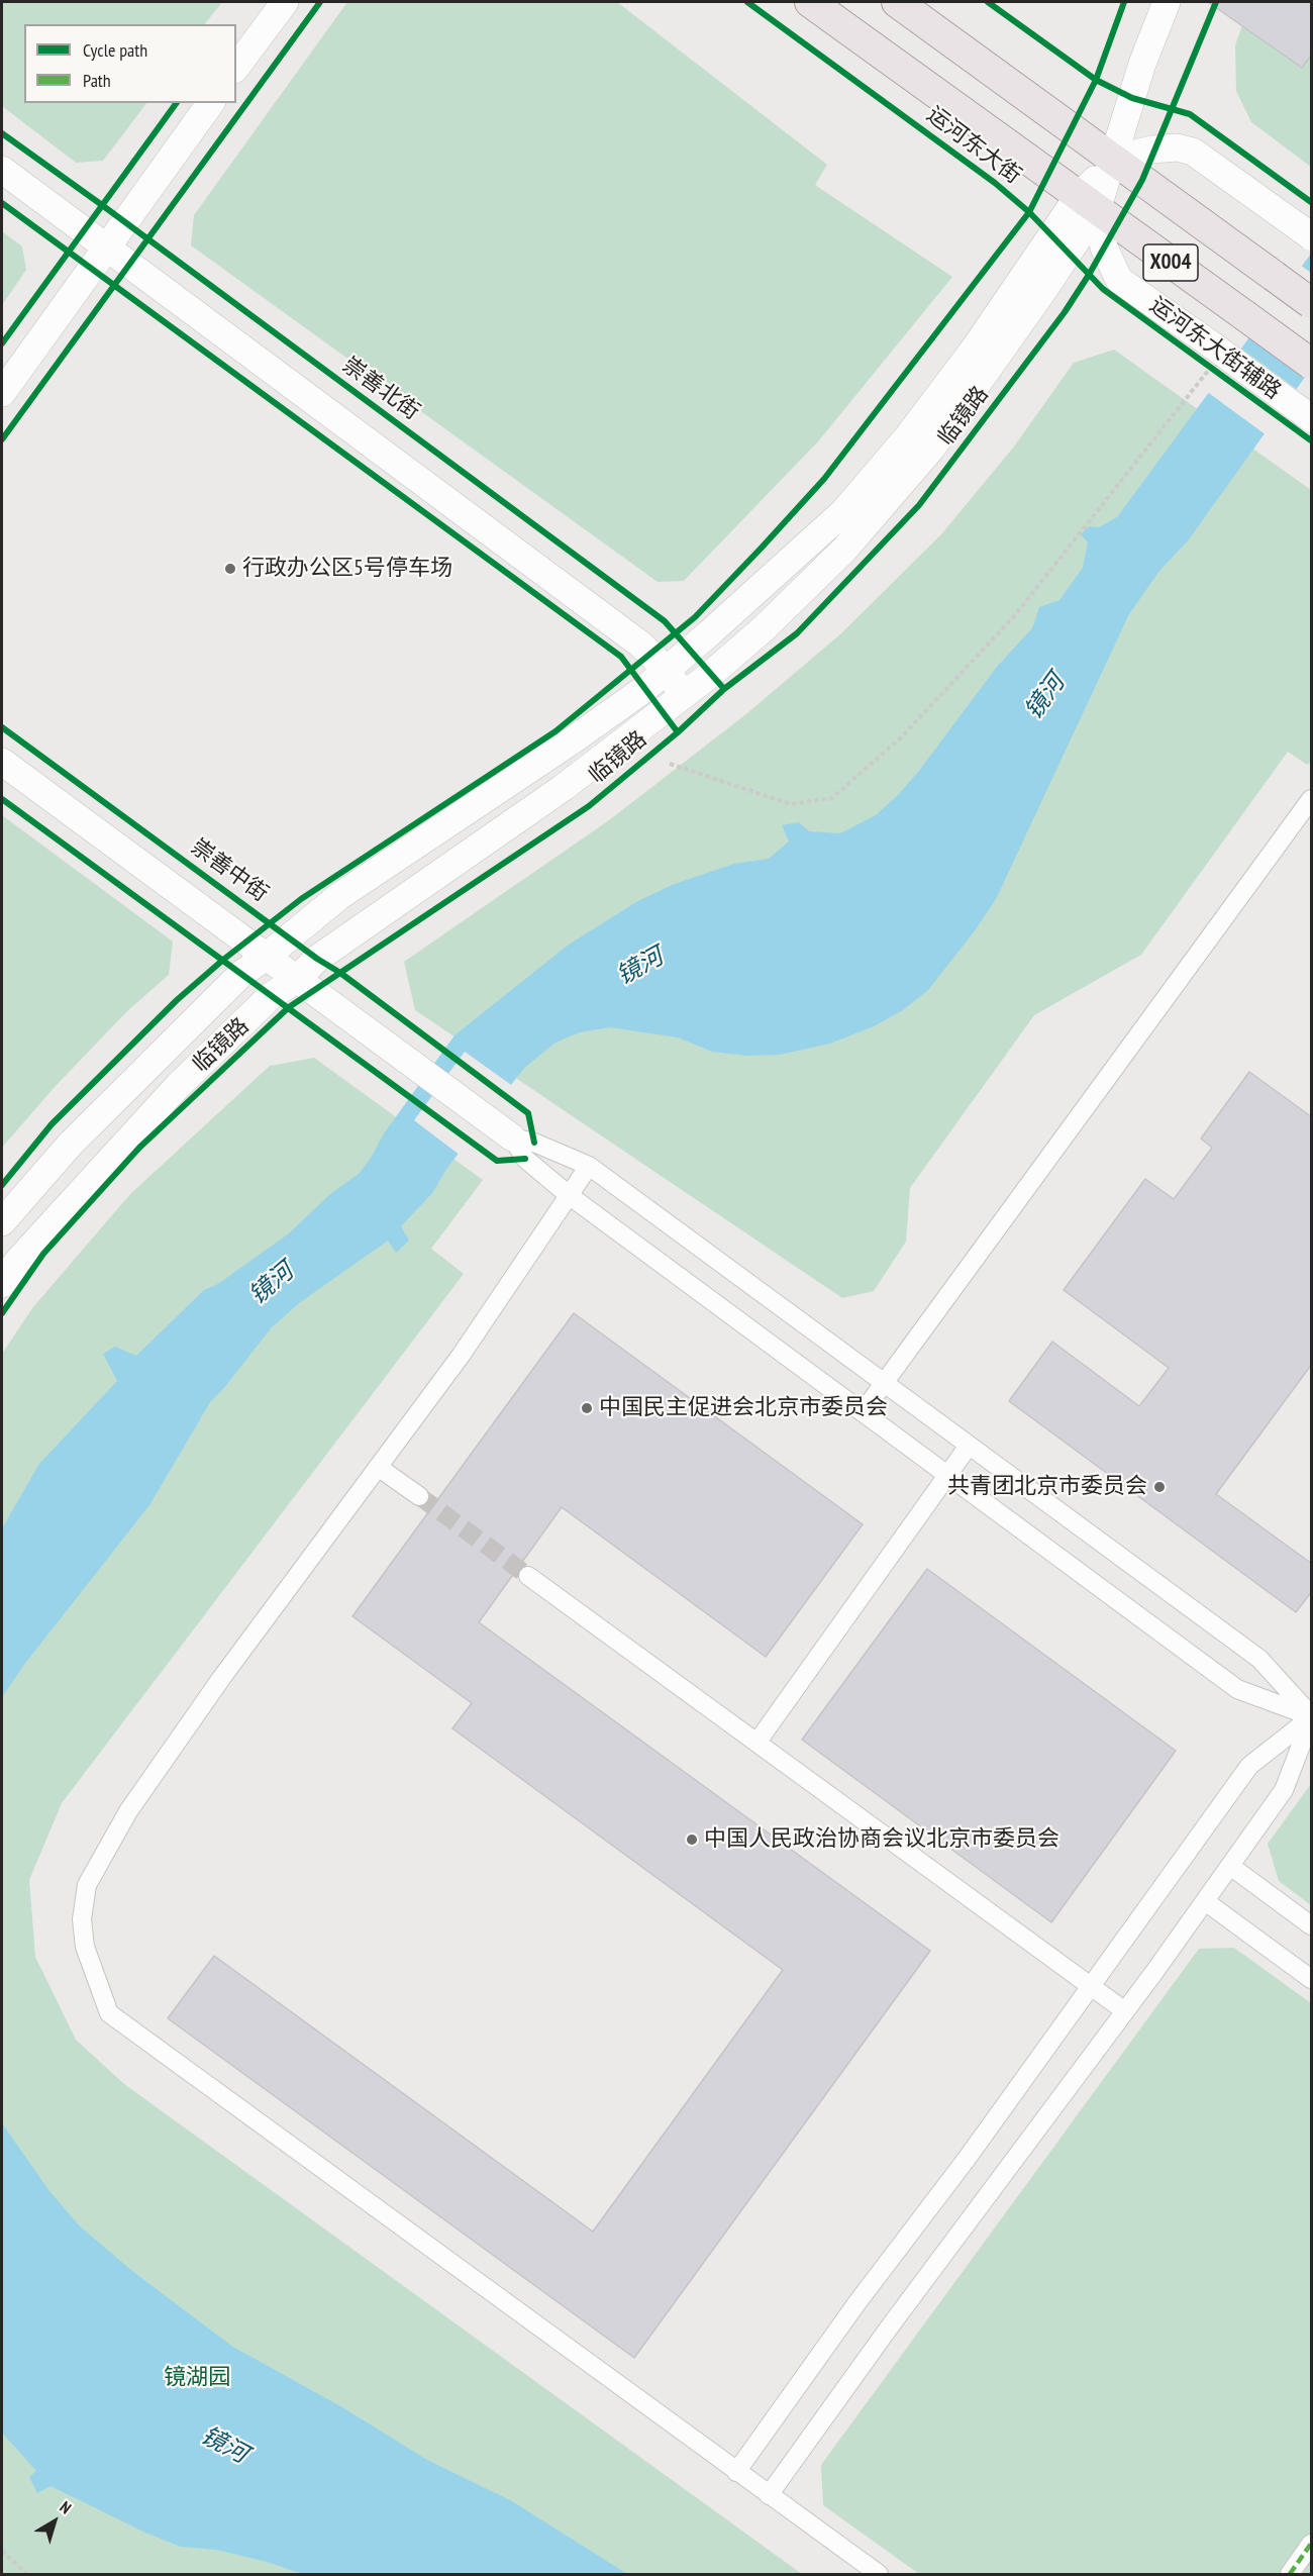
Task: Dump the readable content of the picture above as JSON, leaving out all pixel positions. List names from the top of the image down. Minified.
{"streets":{"main road":["运河东大街","X004"],"street":["运河东大街辅路","临镜路","崇善中街"],"cycle path":["崇善北街"]},"crossings":[["运河东大街","运河东大街辅路"],["运河东大街","临镜路"],["X004","临镜路"],["运河东大街辅路","临镜路"],["临镜路","崇善中街"]],"water":["镜河"],"parks":["镜湖园"],"places":["行政办公区5号停车场","中国民主促进会北京市委员会","共青团北京市委员会","中国人民政治协商会议北京市委员会"],"legend":["Cycle path","Path"],"north":"top right"}
